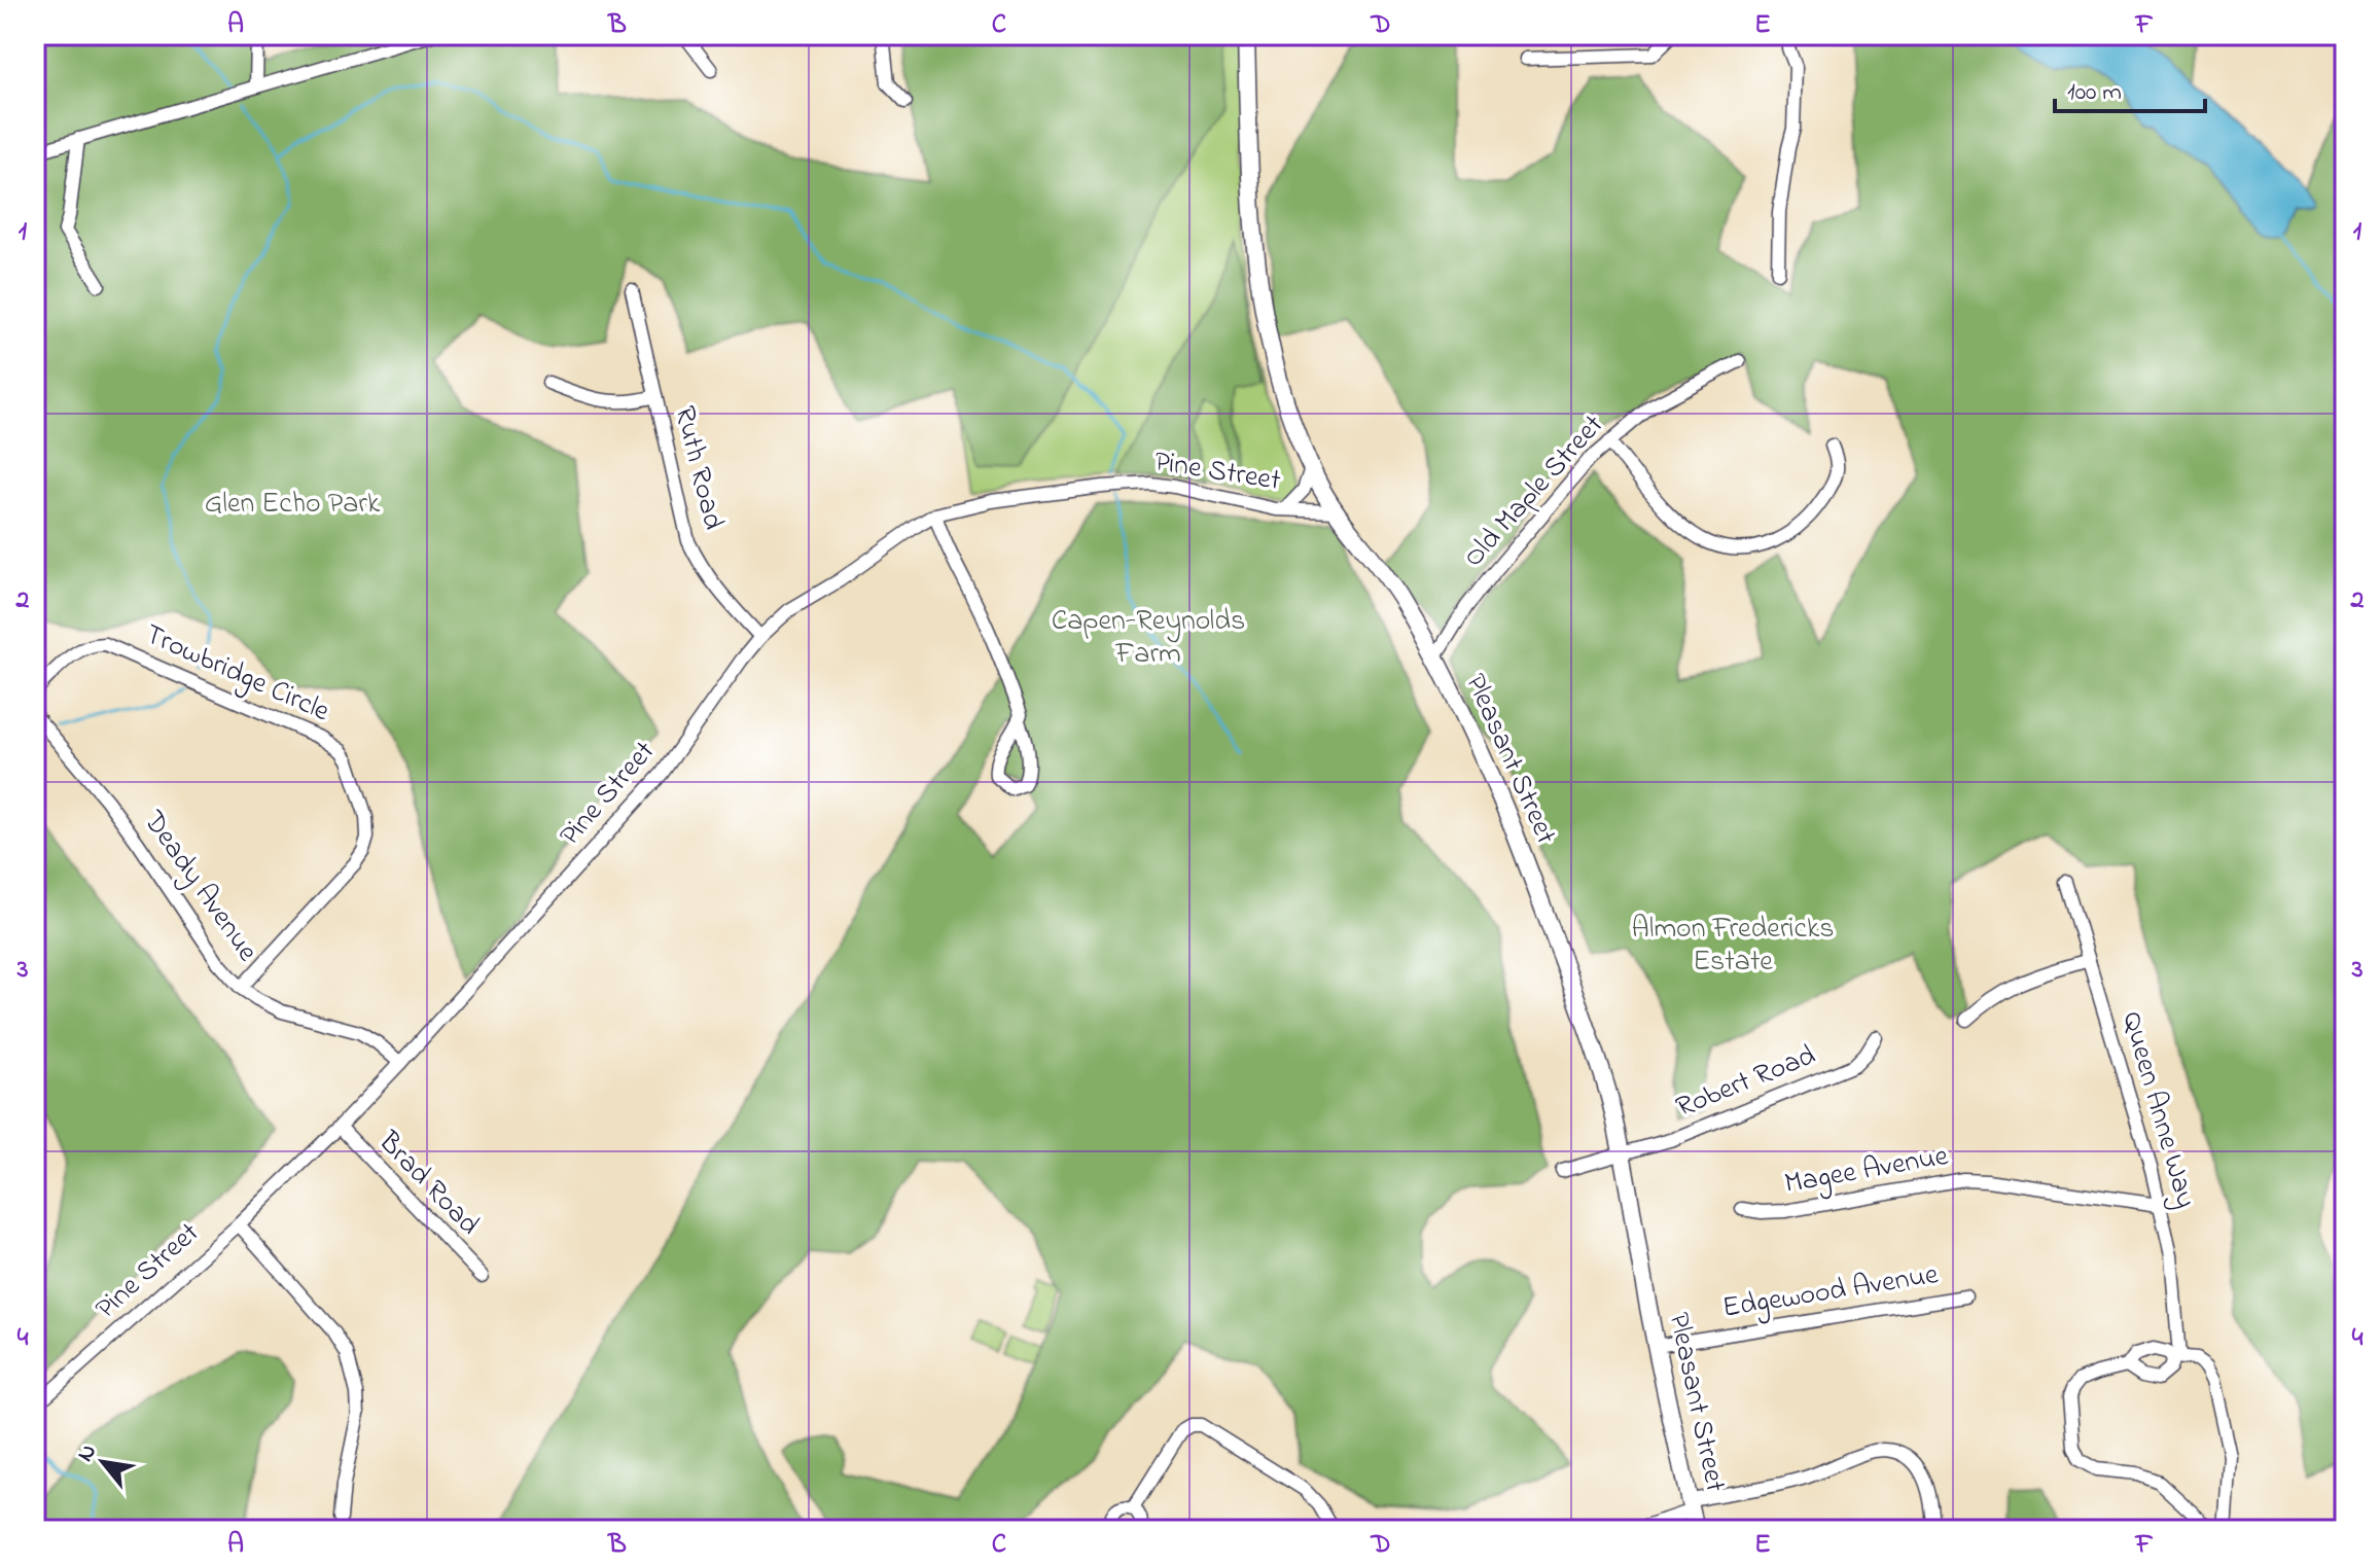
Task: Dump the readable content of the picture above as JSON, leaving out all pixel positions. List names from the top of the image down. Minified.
{"streets":{"main road":["Pleasant Street"],"street":["Ruth Road","Pine Street","Old Maple Street","Trowbridge Circle","Deady Avenue","Robert Road","Queen Anne Way","Magee Avenue","Brad Road","Edgewood Avenue"]},"crossings":[["Ruth Road","Pine Street"],["Pine Street","Pleasant Street"],["Pine Street","Deady Avenue"],["Pine Street","Brad Road"],["Old Maple Street","Pleasant Street"],["Trowbridge Circle","Deady Avenue"],["Pleasant Street","Robert Road"],["Pleasant Street","Edgewood Avenue"],["Queen Anne Way","Magee Avenue"]],"parks":["Glen Echo Park","Capen-Reynolds Farm","Almon Fredericks Estate"],"scale_bar":"100 m","north":"top left","grid":{"columns":["A","B","C","D","E","F"],"rows":["1","2","3","4"]}}
